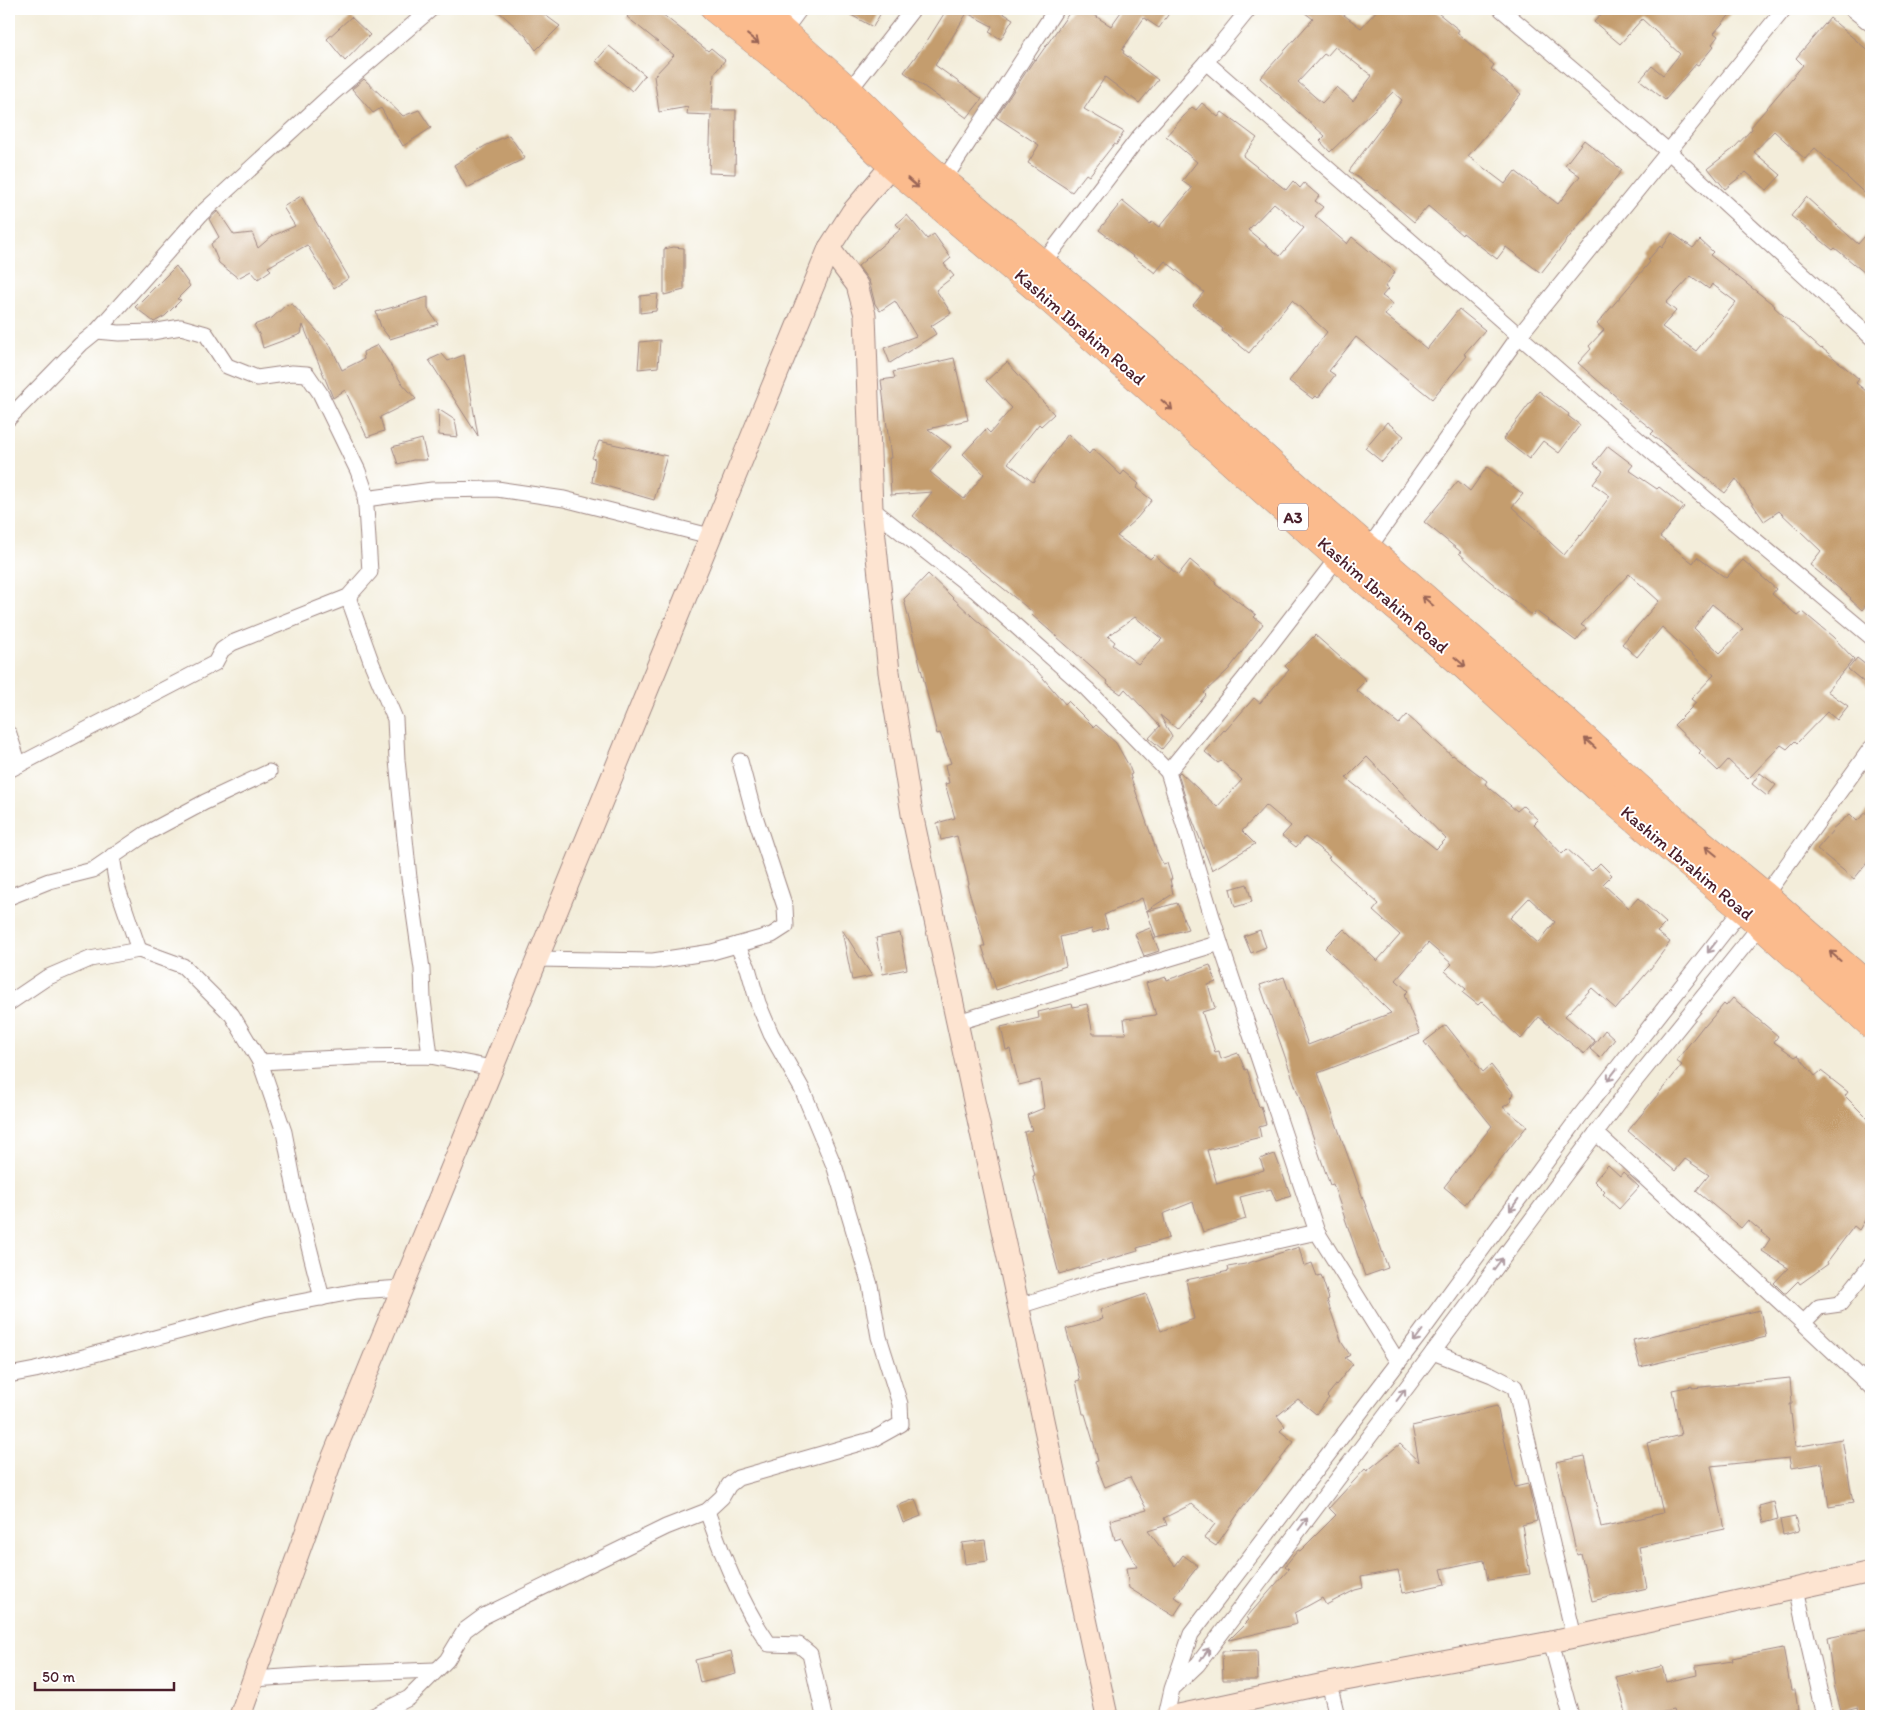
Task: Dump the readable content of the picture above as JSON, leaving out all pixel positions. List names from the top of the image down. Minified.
{"streets":{"highway":["Kashim Ibrahim Road","A3"]},"scale_bar":"50 m"}
